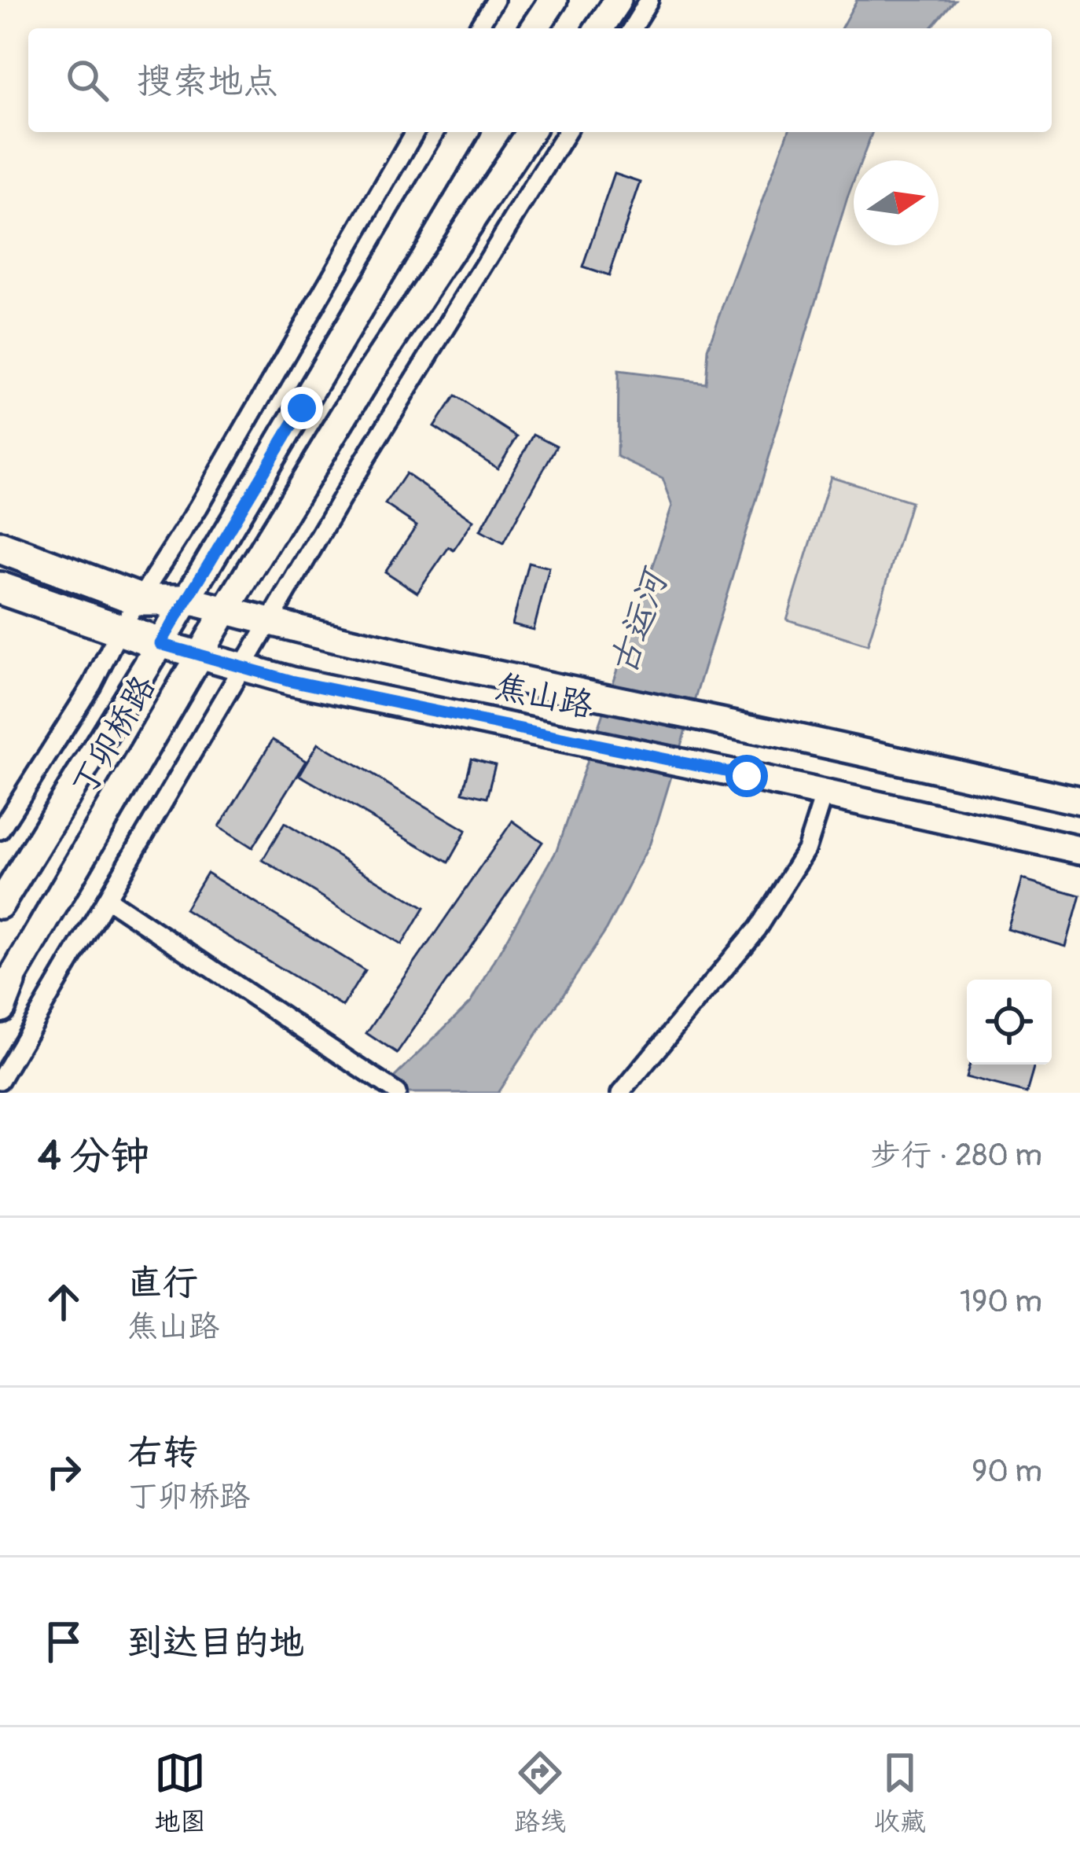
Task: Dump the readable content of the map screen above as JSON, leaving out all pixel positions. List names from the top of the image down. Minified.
{"streets":{"main road":["焦山路","丁卯桥路"]},"crossings":[["焦山路","丁卯桥路"]],"water":["古运河"],"north":"right","page":{"search":"搜索地点","heading":["4 分钟","步行 · 280 m"],"list":[["直行","焦山路","190 m"],["右转","丁卯桥路","90 m"],"到达目的地"],"nav":["地图","路线","收藏"]}}
